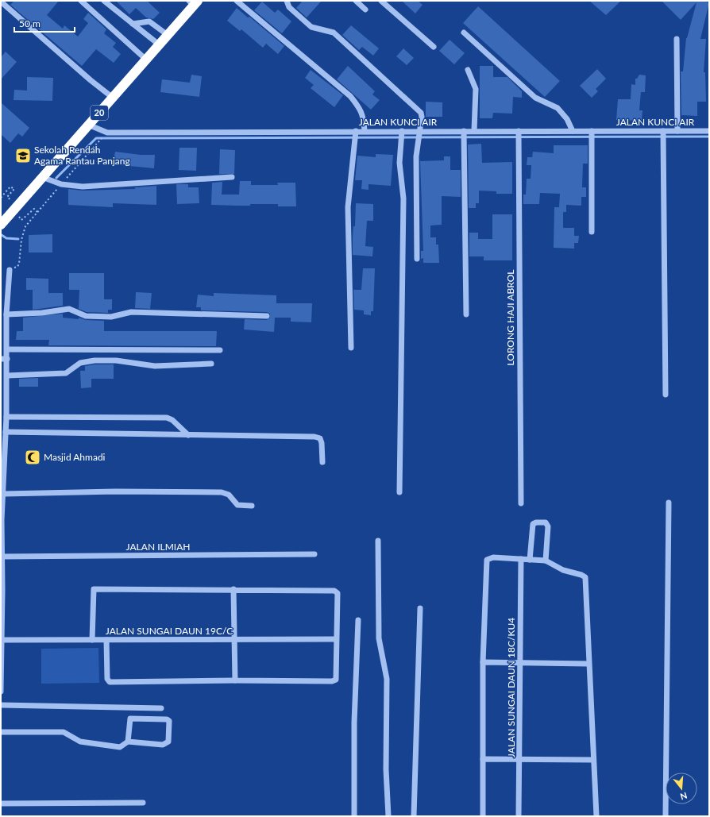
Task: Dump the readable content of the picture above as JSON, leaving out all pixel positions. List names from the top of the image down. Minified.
{"streets":{"highway":["20"],"street":["JALAN KUNCI AIR","LORONG HAJI ABROL","JALAN ILMIAH","JALAN SUNGAI DAUN 19C/C","JALAN SUNGAI DAUN 18C/KU4"]},"crossings":[["20","JALAN KUNCI AIR"],["JALAN KUNCI AIR","LORONG HAJI ABROL"]],"places":{"school or university":["Sekolah Rendah Agama Rantau Panjang"],"mosque":["Masjid Ahmadi"]},"scale_bar":"50 m","north":"bottom"}
